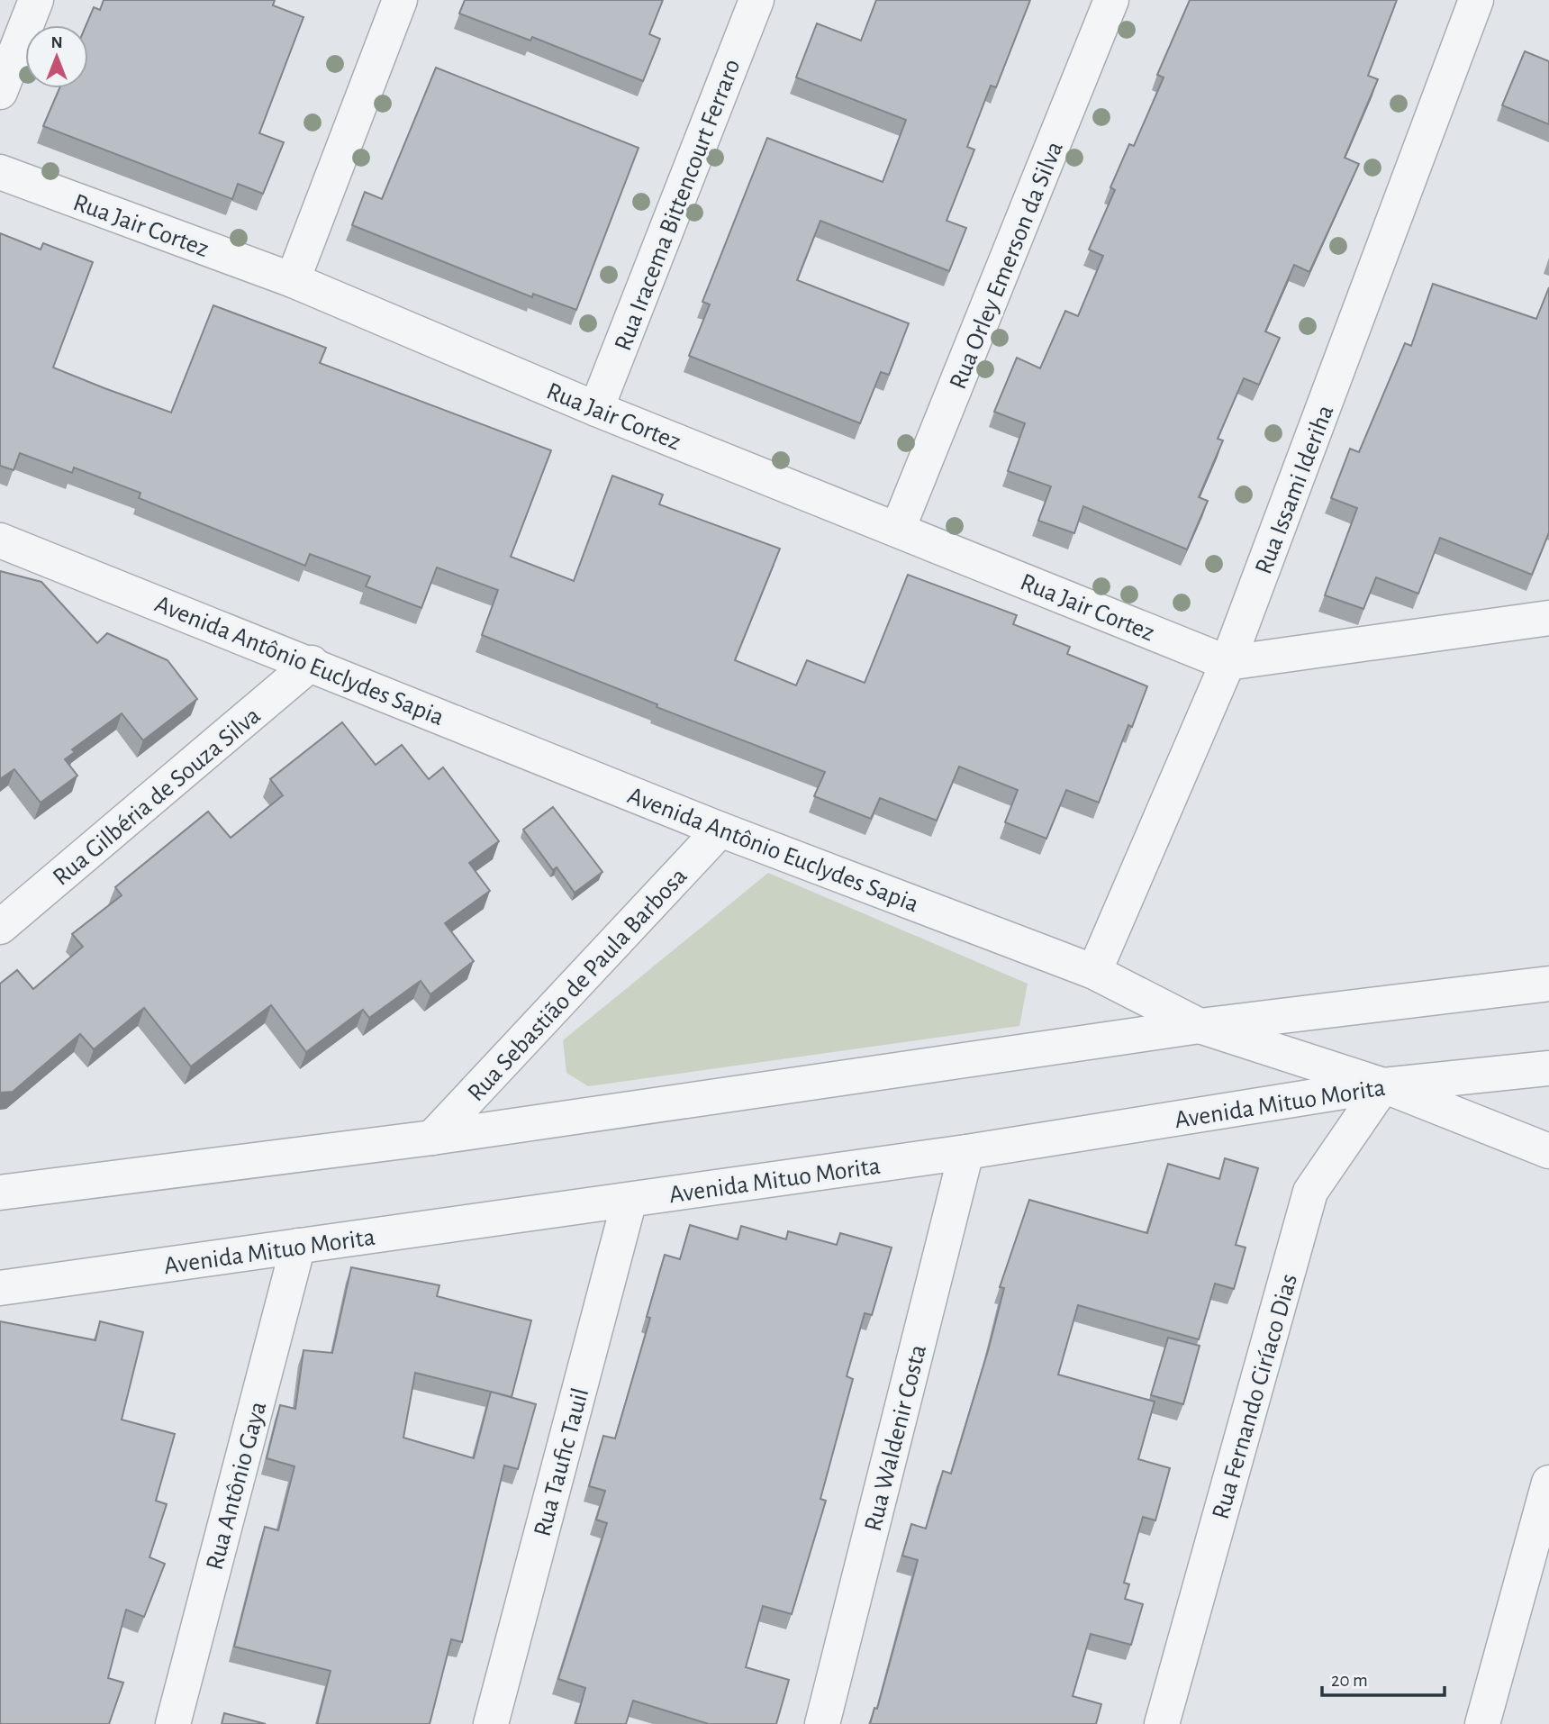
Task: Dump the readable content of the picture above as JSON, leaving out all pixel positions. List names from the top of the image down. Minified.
{"streets":{"street":["Rua Iracema Bittencourt Ferraro","Rua Jair Cortez","Rua Orley Emerson da Silva","Rua Issami Ideriha","Avenida Antônio Euclydes Sapia","Rua Gilbéria de Souza Silva","Rua Sebastião de Paula Barbosa","Avenida Mituo Morita","Rua Fernando Ciríaco Dias","Rua Waldenir Costa","Rua Taufic Tauil","Rua Antônio Gaya"]},"crossings":[["Rua Iracema Bittencourt Ferraro","Rua Jair Cortez"],["Rua Jair Cortez","Rua Orley Emerson da Silva"],["Rua Jair Cortez","Rua Issami Ideriha"],["Rua Issami Ideriha","Avenida Antônio Euclydes Sapia"],["Avenida Antônio Euclydes Sapia","Rua Gilbéria de Souza Silva"],["Avenida Antônio Euclydes Sapia","Rua Sebastião de Paula Barbosa"],["Avenida Antônio Euclydes Sapia","Avenida Mituo Morita"],["Avenida Antônio Euclydes Sapia","Rua Fernando Ciríaco Dias"],["Avenida Mituo Morita","Rua Fernando Ciríaco Dias"],["Avenida Mituo Morita","Rua Waldenir Costa"],["Avenida Mituo Morita","Rua Taufic Tauil"],["Avenida Mituo Morita","Rua Antônio Gaya"]],"scale_bar":"20 m","north":"top"}
